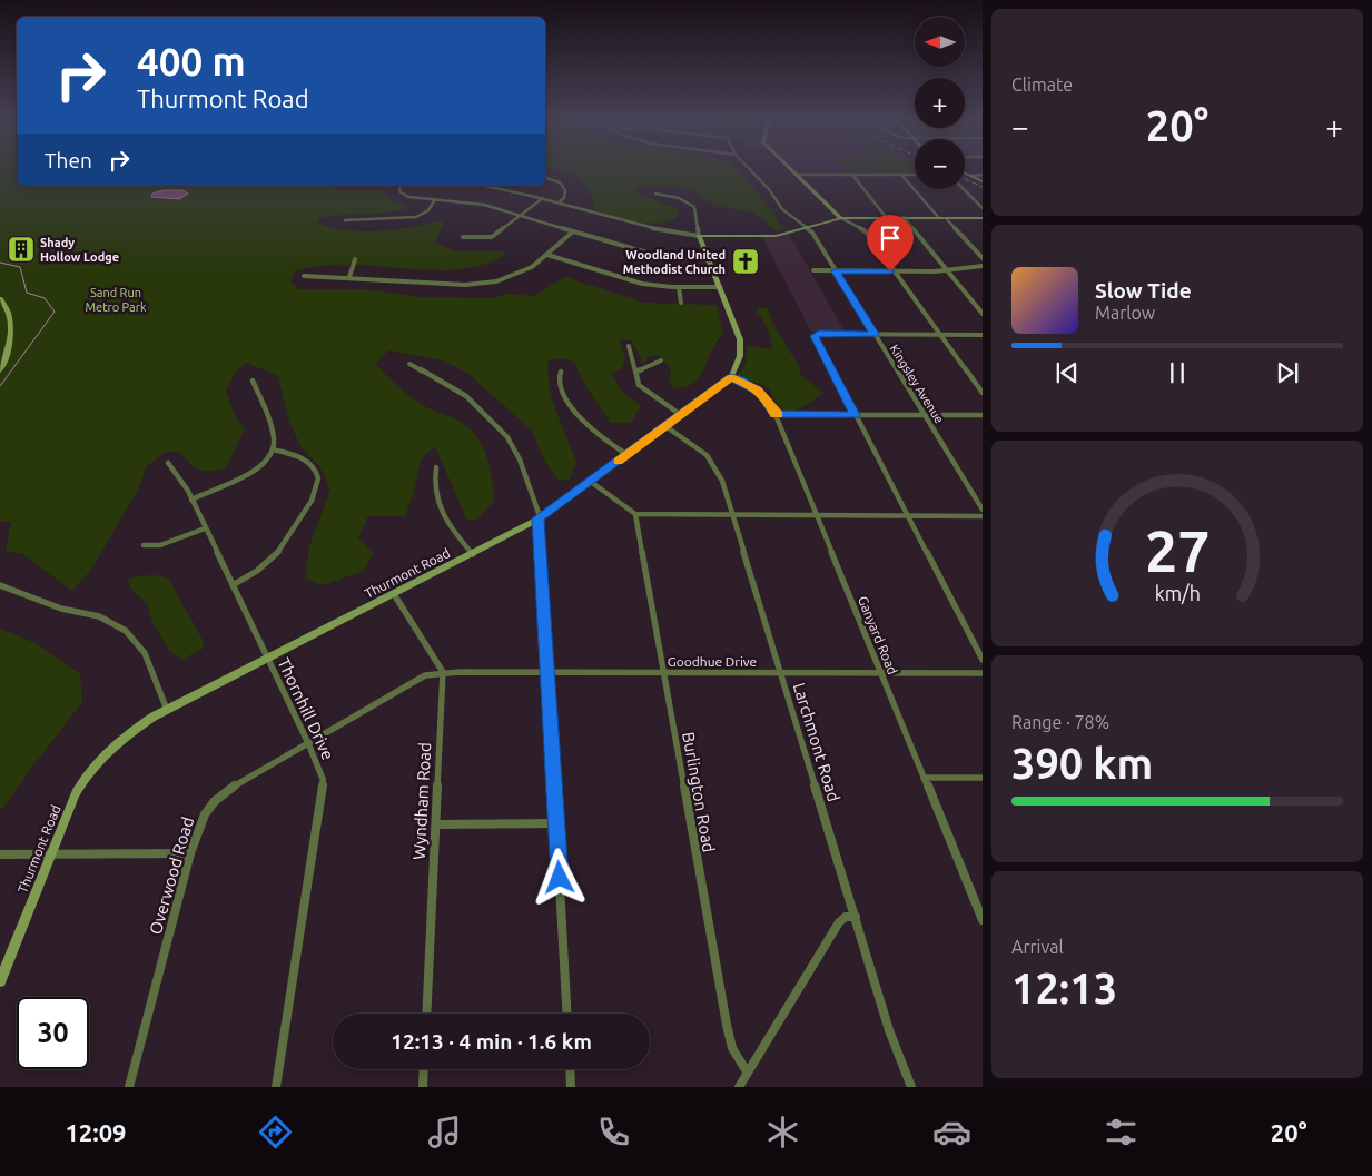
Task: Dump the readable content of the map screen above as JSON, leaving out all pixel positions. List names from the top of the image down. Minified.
{"streets":{"street":["Kingsley Avenue","Thurmont Road","Ganyard Road","Goodhue Drive","Thornhill Drive","Larchmont Road","Burlington Road","Wyndham Road","Overwood Road"]},"crossings":[["Thurmont Road","Ganyard Road"],["Thurmont Road","Thornhill Drive"],["Thurmont Road","Larchmont Road"],["Ganyard Road","Goodhue Drive"],["Goodhue Drive","Larchmont Road"],["Goodhue Drive","Burlington Road"],["Goodhue Drive","Wyndham Road"],["Goodhue Drive","Overwood Road"],["Thornhill Drive","Overwood Road"],["Wyndham Road","Overwood Road"]],"parks":["Sand Run Metro Park"],"places":{"building":["Shady Hollow Lodge"],"church":["Woodland United Methodist Church"]},"north":"left","page":{"tile":["Climate",["Range · 78%","390 km"],["Arrival","12:13"]],"map_buttons":["+","−"],"turn":["400 m","Thurmont Road"],"heat":["−","20°","+"],"then":"Then","song":["Slow Tide","Marlow"],"limit":"30","trip":"12:13 · 4 min · 1.6 km","tabs":["12:09","20°"],"gauge":["27","km/h"]}}
